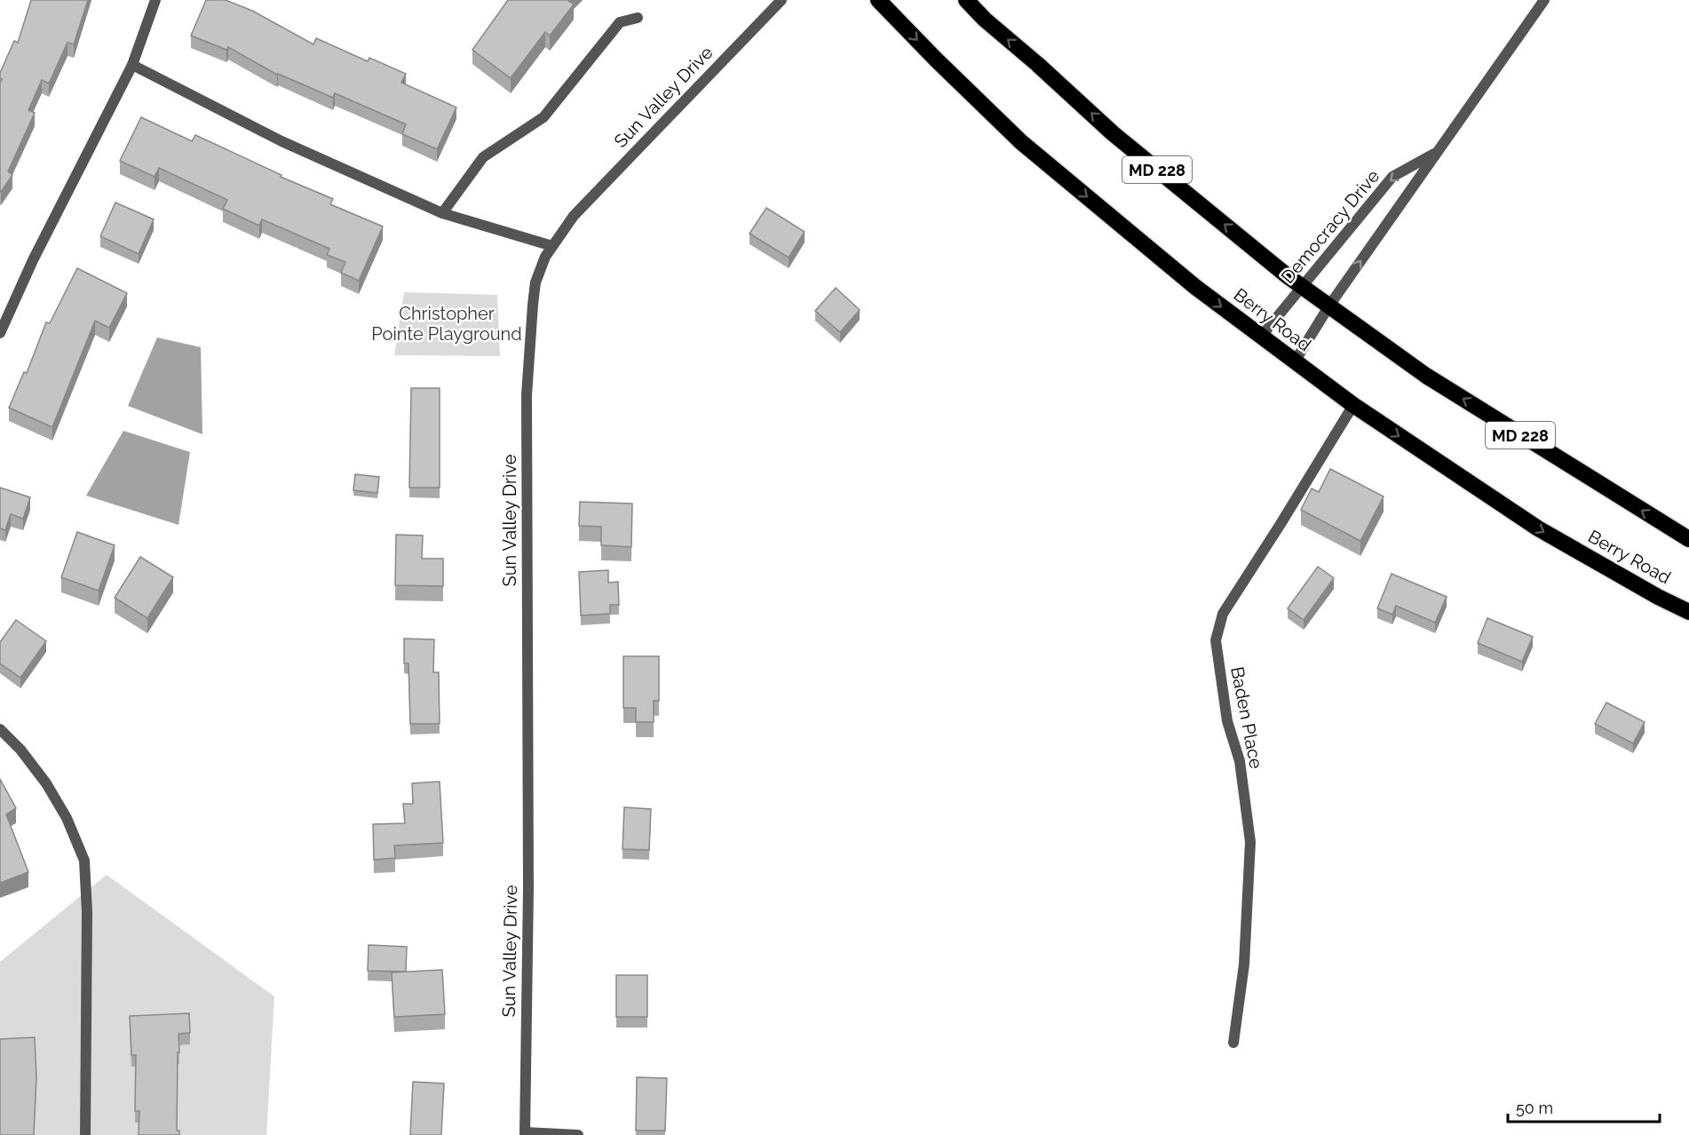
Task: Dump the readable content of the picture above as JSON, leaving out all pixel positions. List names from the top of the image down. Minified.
{"streets":{"highway":["MD 228","Berry Road"],"street":["Sun Valley Drive","Democracy Drive","Baden Place"]},"crossings":[["MD 228","Democracy Drive"],["Democracy Drive","Berry Road"],["Berry Road","Baden Place"]],"parks":["Christopher Pointe Playground"],"scale_bar":"50 m"}
